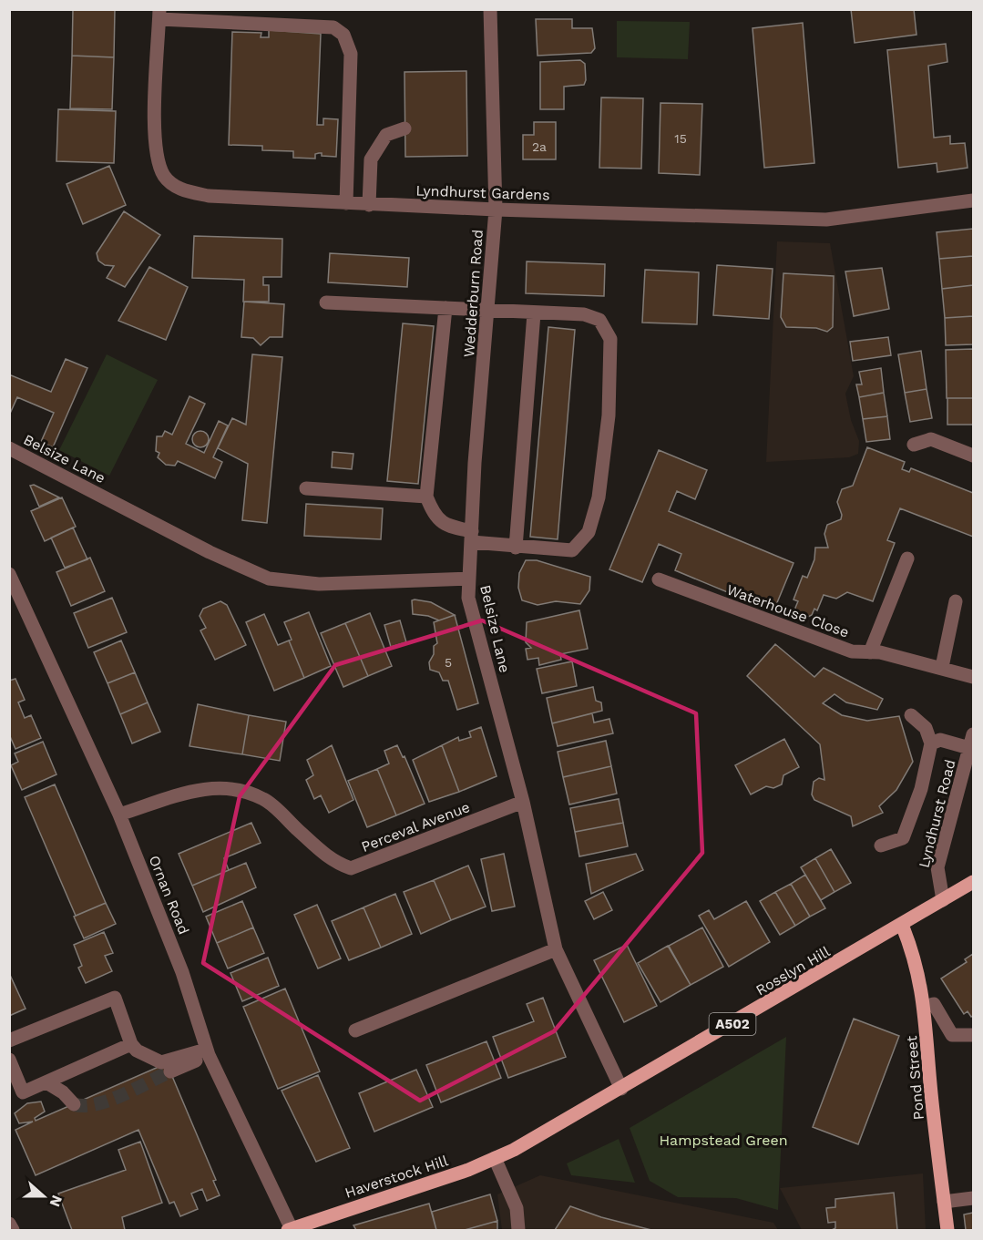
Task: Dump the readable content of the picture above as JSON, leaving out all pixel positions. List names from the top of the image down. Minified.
{"streets":{"main road":["Rosslyn Hill","A502","Pond Street","Haverstock Hill"],"street":["Lyndhurst Gardens","Wedderburn Road","Belsize Lane","Waterhouse Close","Lyndhurst Road","Perceval Avenue","Ornan Road"]},"crossings":[["Lyndhurst Gardens","Wedderburn Road"],["Wedderburn Road","Belsize Lane"],["Belsize Lane","Perceval Avenue"],["Belsize Lane","Rosslyn Hill"],["Lyndhurst Road","Rosslyn Hill"],["Perceval Avenue","Ornan Road"],["Ornan Road","Haverstock Hill"],["Rosslyn Hill","Pond Street"],["Rosslyn Hill","Haverstock Hill"]],"parks":["Hampstead Green"],"house_numbers":["15","2a","5"],"north":"right"}
